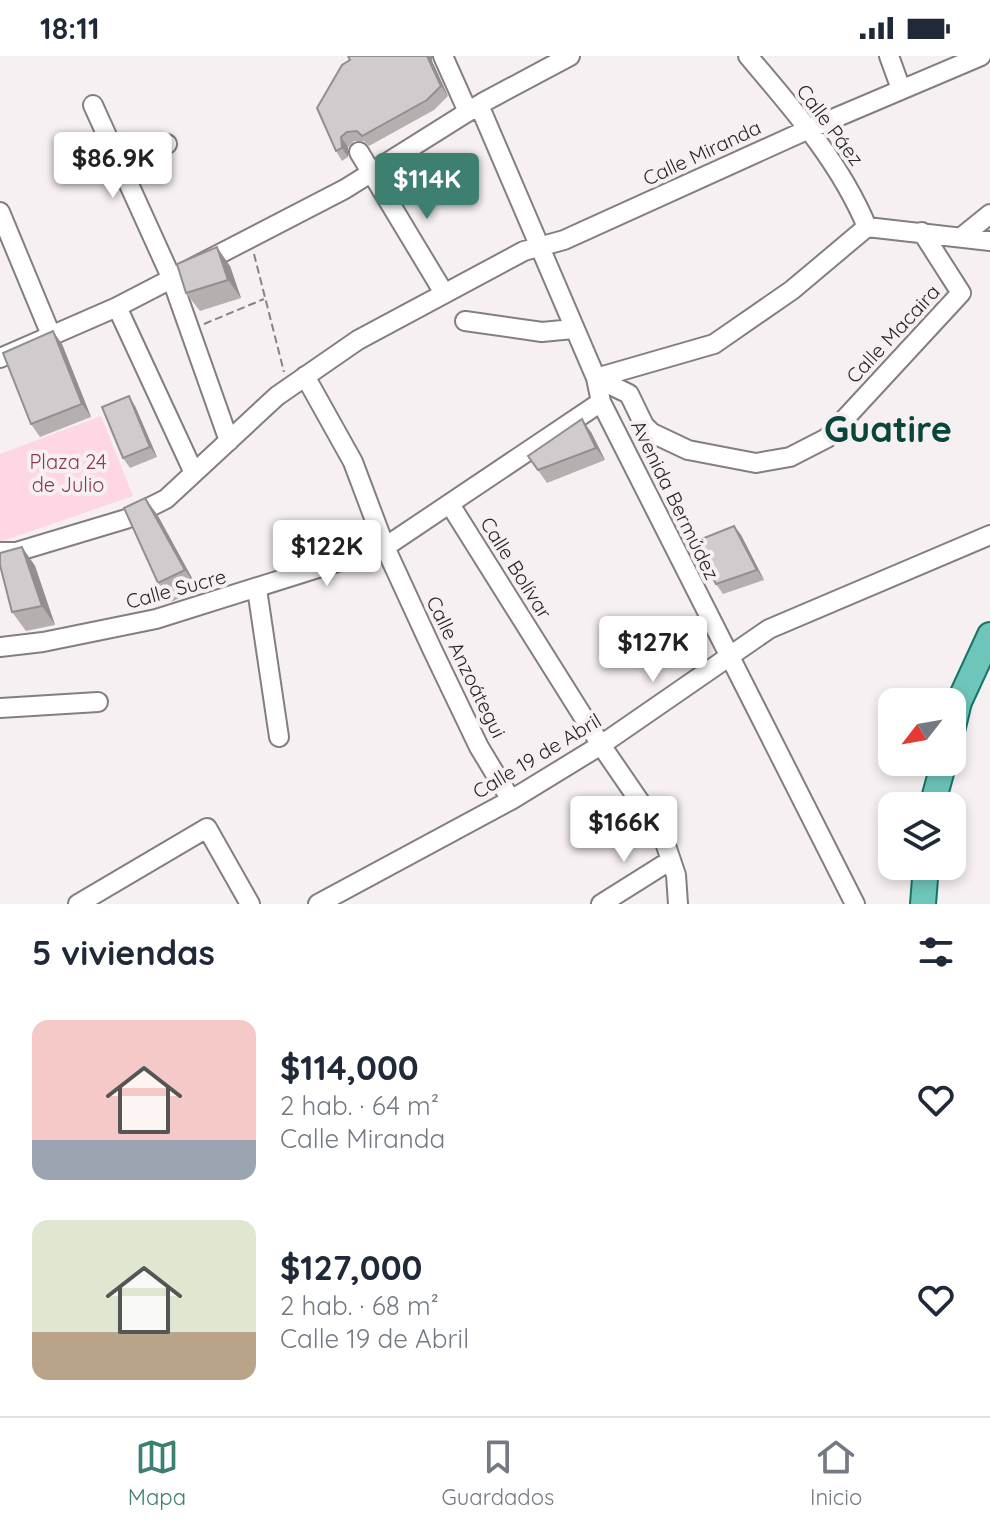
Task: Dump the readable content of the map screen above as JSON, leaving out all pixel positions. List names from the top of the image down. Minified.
{"streets":{"street":["Calle Páez","Calle Miranda","Calle Macaira","Avenida Bermúdez","Calle Bolívar","Calle Sucre","Calle Anzoátegui","Calle 19 de Abril"]},"crossings":[["Calle Páez","Calle Miranda"],["Calle Miranda","Avenida Bermúdez"],["Calle Miranda","Calle Anzoátegui"],["Calle Macaira","Avenida Bermúdez"],["Avenida Bermúdez","Calle Sucre"],["Avenida Bermúdez","Calle 19 de Abril"],["Calle Bolívar","Calle Sucre"],["Calle Bolívar","Calle 19 de Abril"],["Calle Sucre","Calle Anzoátegui"],["Calle Anzoátegui","Calle 19 de Abril"]],"districts":["Guatire"],"parks":["Plaza 24 de Julio"],"north":"bottom left","page":{"status":"18:11","price":["$86.9K","$114K","$122K","$127K","$166K"],"heading":"5 viviendas","list":[{"name":"$114,000","note":"2 hab. · 64 m² · Calle Miranda"},{"name":"$127,000","note":"2 hab. · 68 m² · Calle 19 de Abril"}],"tabs":["Mapa","Guardados","Inicio"]}}
